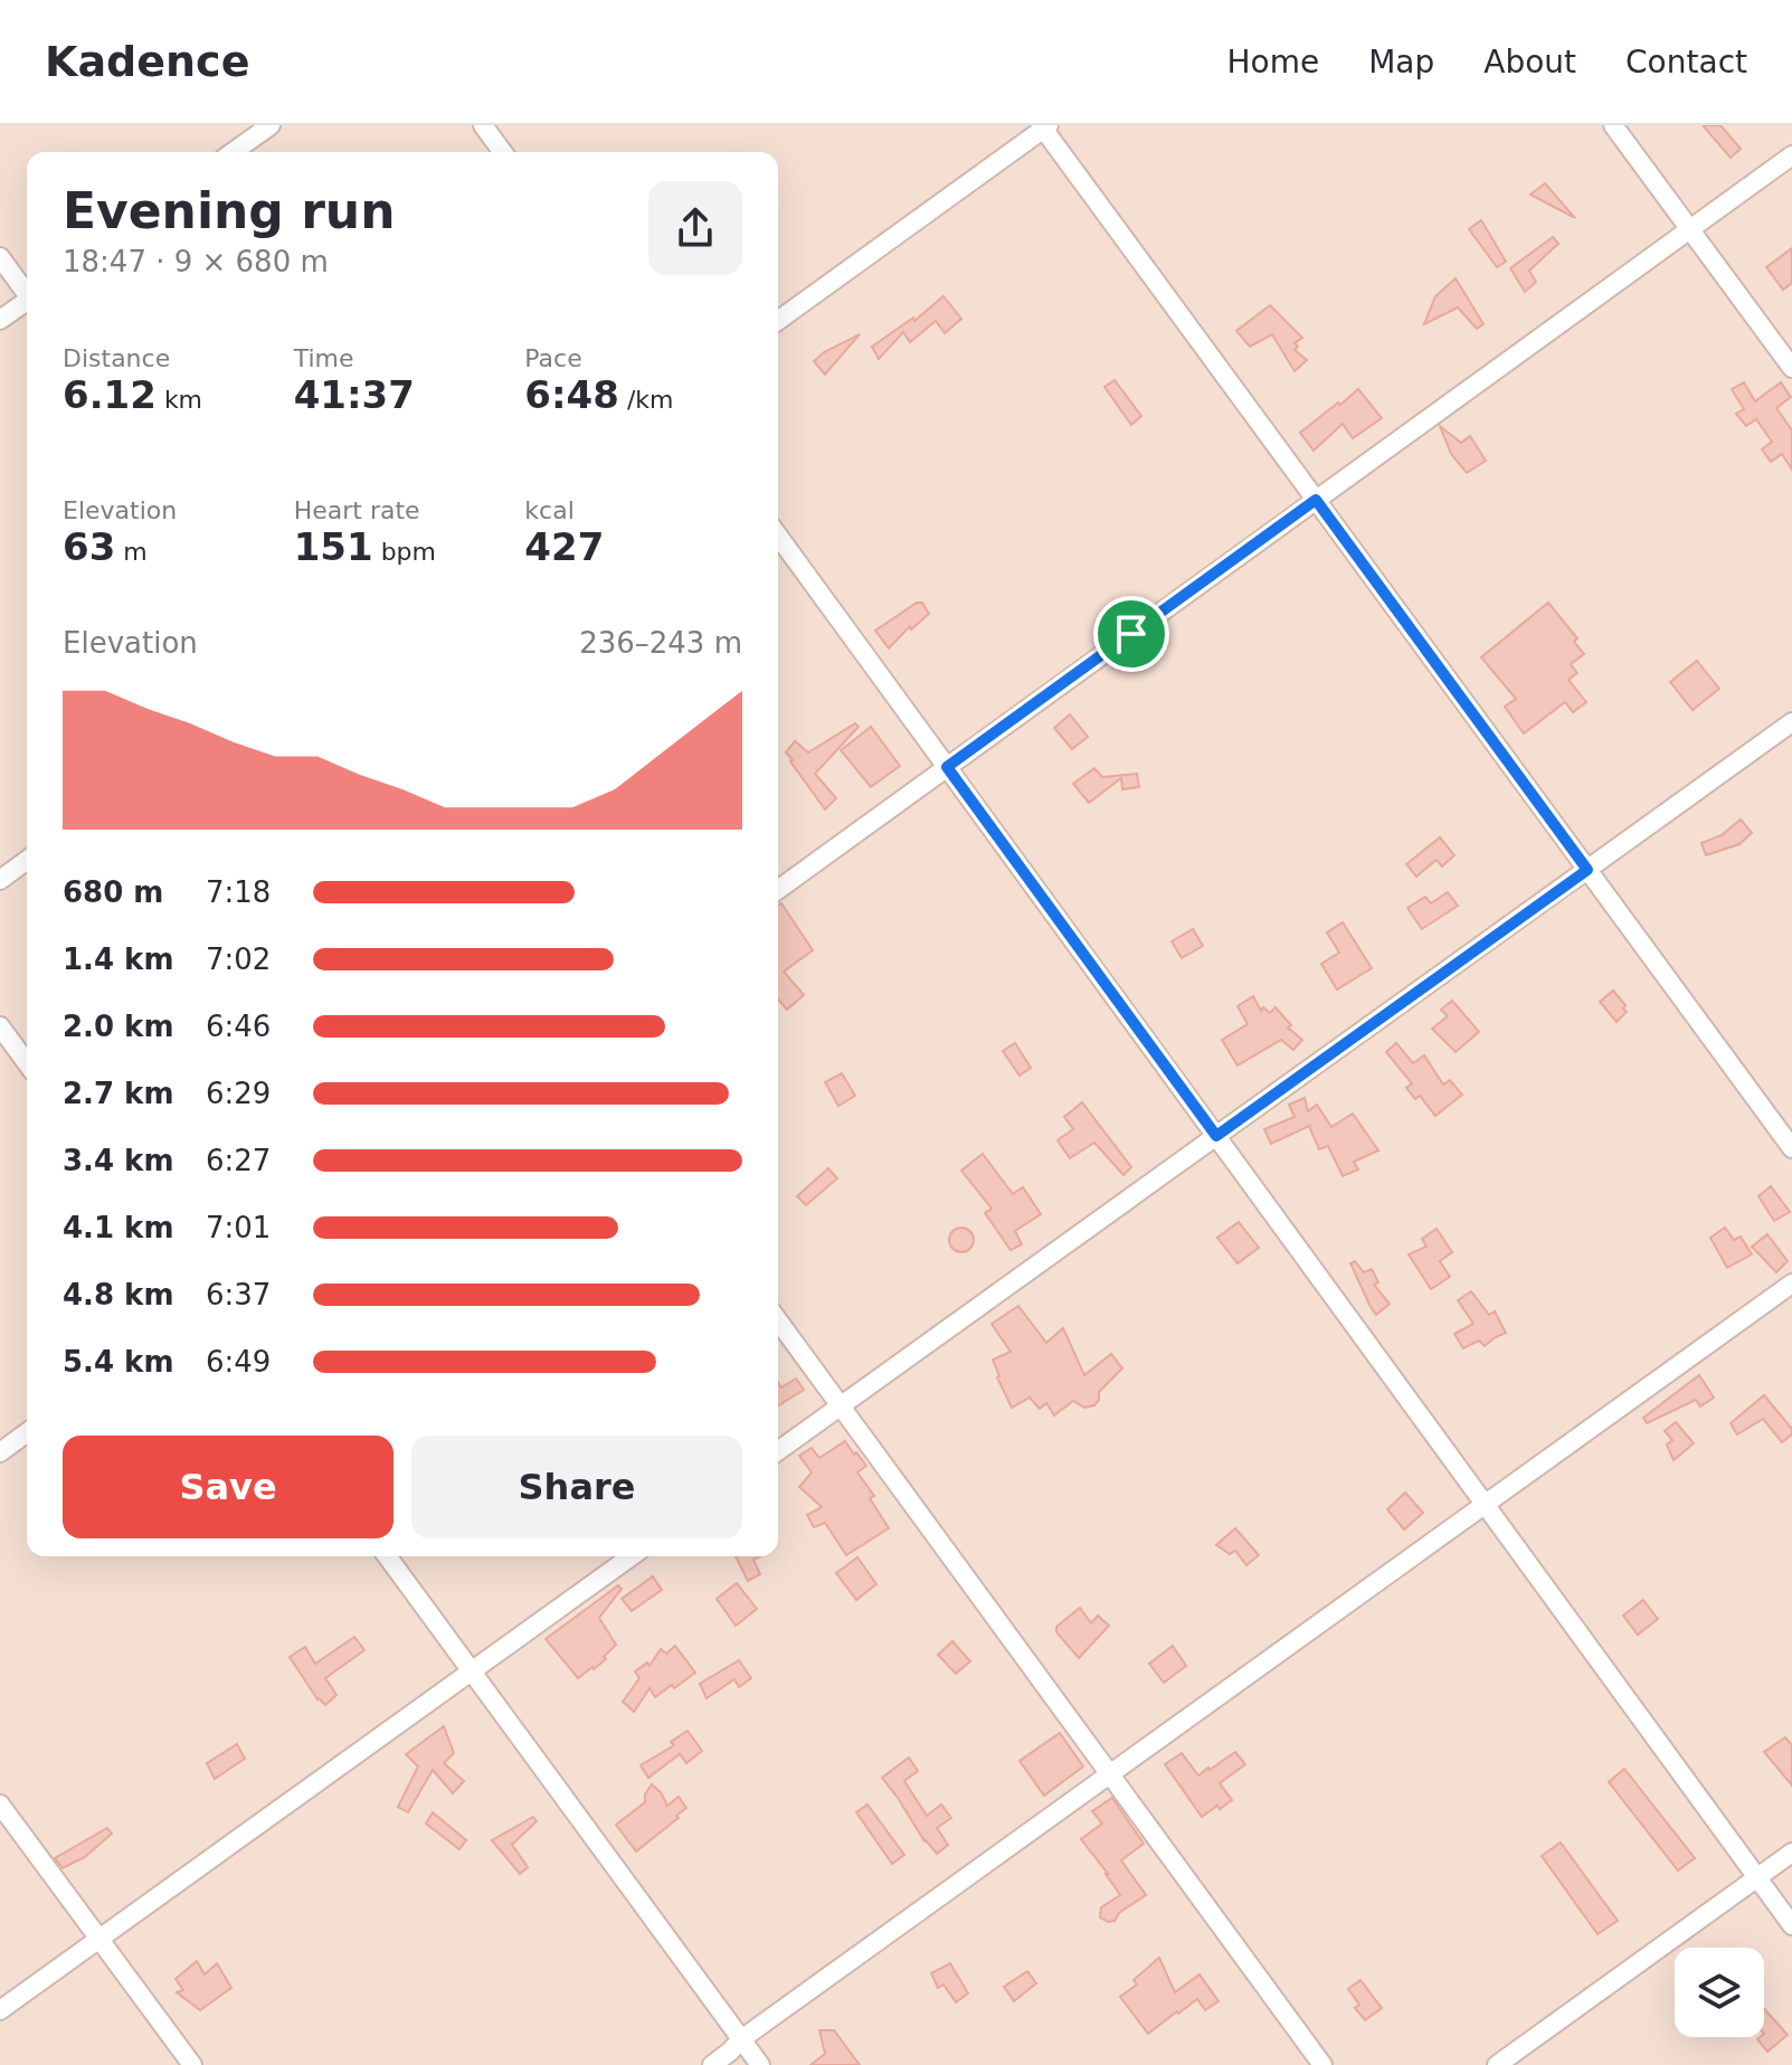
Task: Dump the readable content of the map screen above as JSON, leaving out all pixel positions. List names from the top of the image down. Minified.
{"page":{"header":"Kadence","nav":["Home","Map","About","Contact"],"heading":["Evening run","18:47 · 9 × 680 m"],"stats":[["Distance","6.12 km"],["Time","41:37"],["Pace","6:48 /km"],["Elevation","63 m"],["Heart rate","151 bpm"],["kcal","427"]],"chart":["Elevation","236–243 m"],"list":[{"name":"680 m","note":"7:18"},{"name":"1.4 km","note":"7:02"},{"name":"2.0 km","note":"6:46"},{"name":"2.7 km","note":"6:29"},{"name":"3.4 km","note":"6:27"},{"name":"4.1 km","note":"7:01"},{"name":"4.8 km","note":"6:37"},{"name":"5.4 km","note":"6:49"}],"buttons":["Save","Share"]}}
